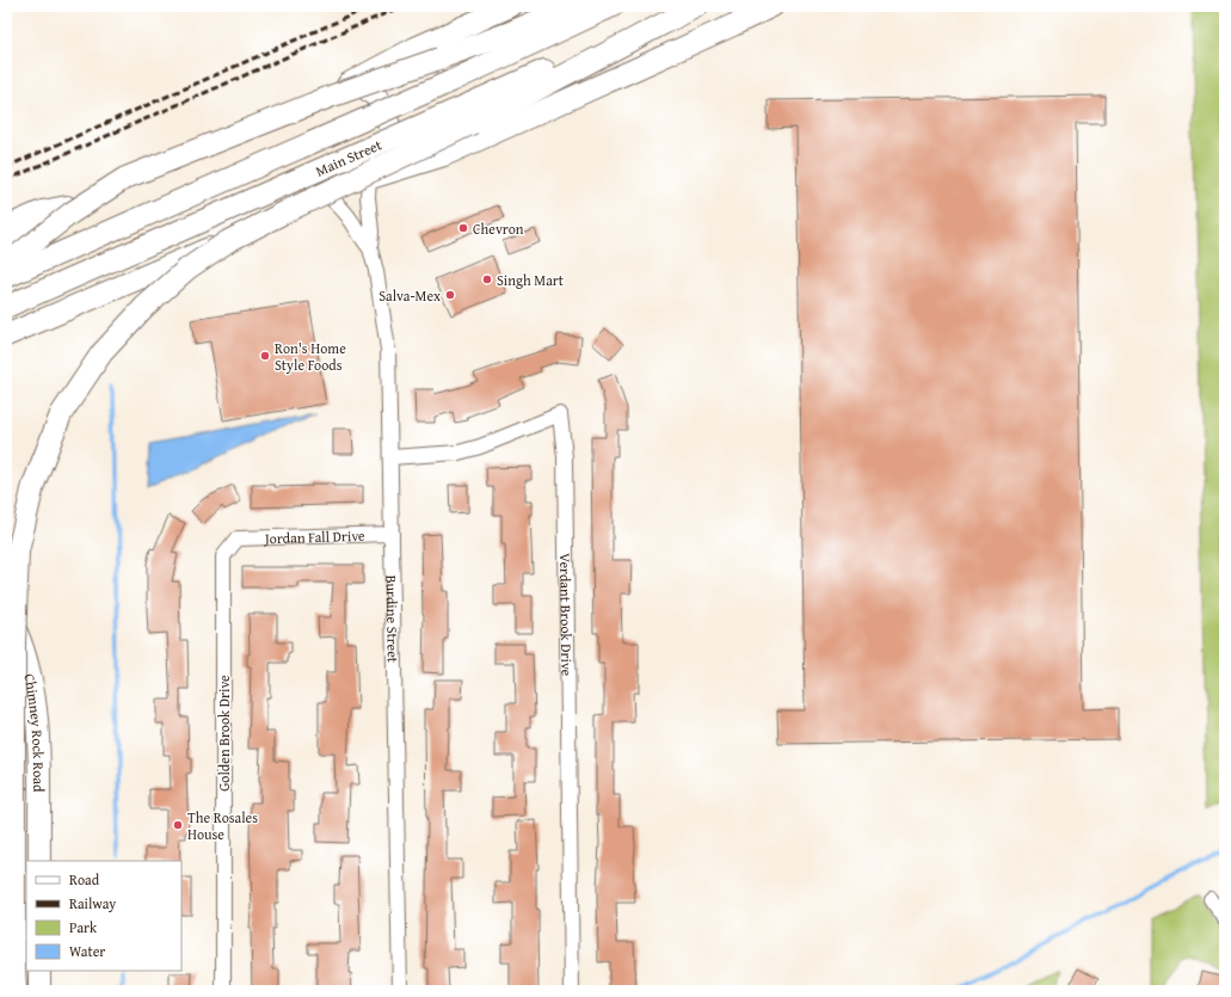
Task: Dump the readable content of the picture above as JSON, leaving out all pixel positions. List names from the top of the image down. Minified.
{"streets":{"highway":["Main Street","Chimney Rock Road"],"street":["Jordan Fall Drive","Verdant Brook Drive","Burdine Street","Golden Brook Drive"]},"crossings":[["Jordan Fall Drive","Burdine Street"],["Jordan Fall Drive","Golden Brook Drive"],["Verdant Brook Drive","Burdine Street"]],"places":["Chevron","Singh Mart","Salva-Mex","Ron's Home Style Foods","The Rosales House"],"legend":["Road","Railway","Park","Water"]}
